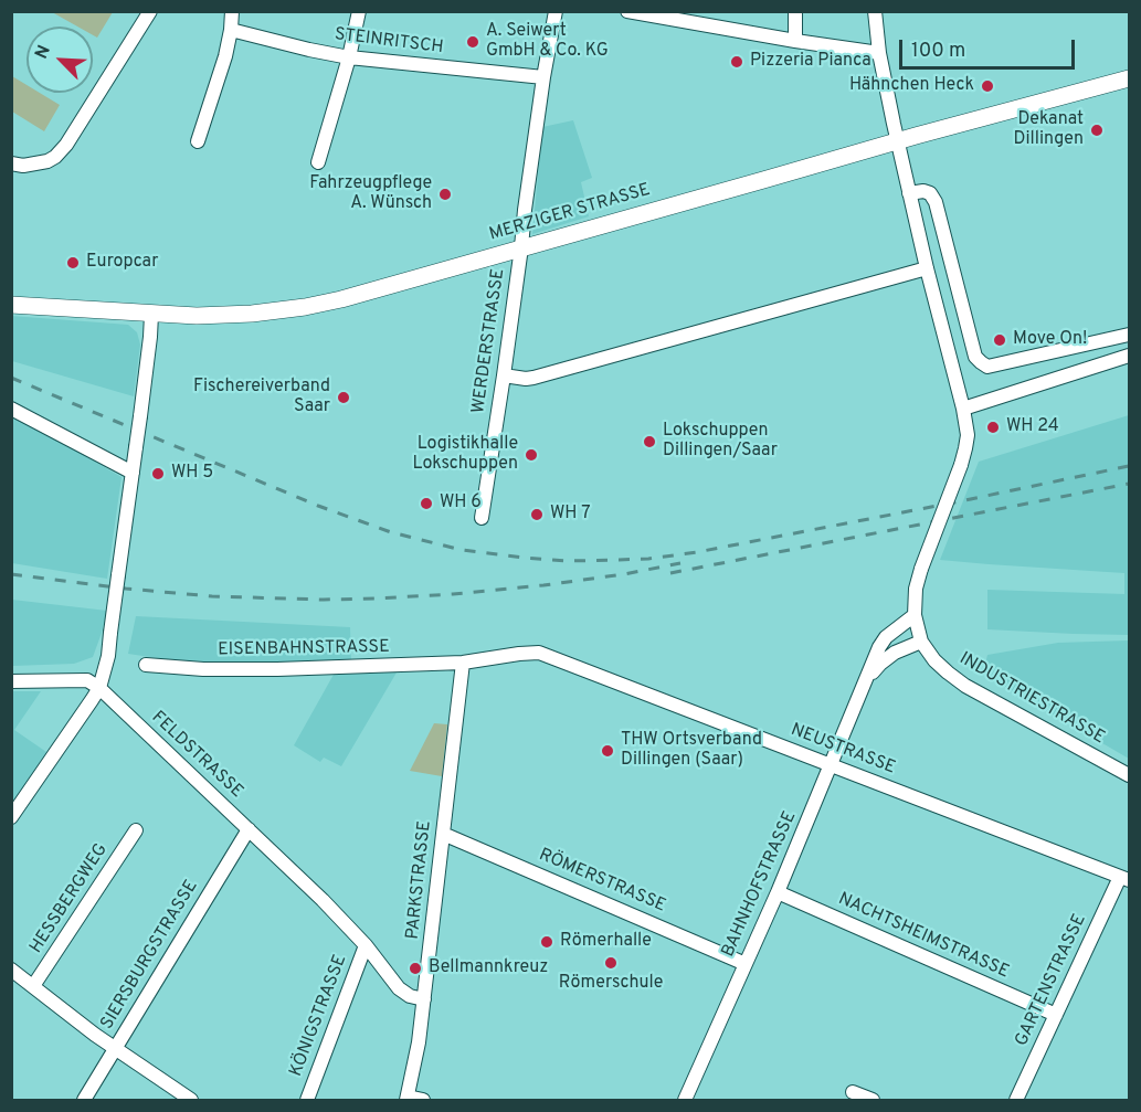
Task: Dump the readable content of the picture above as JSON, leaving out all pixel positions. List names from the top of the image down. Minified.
{"streets":{"main road":["MERZIGER STRASSE"],"street":["STEINRITSCH","WERDERSTRASSE","EISENBAHNSTRASSE","INDUSTRIESTRASSE","NEUSTRASSE","FELDSTRASSE","PARKSTRASSE","RÖMERSTRASSE","BAHNHOFSTRASSE","HESSBERGWEG","NACHTSHEIMSTRASSE","SIERSBURGSTRASSE","GARTENSTRASSE","KÖNIGSTRASSE"]},"crossings":[["STEINRITSCH","WERDERSTRASSE"],["MERZIGER STRASSE","WERDERSTRASSE"],["EISENBAHNSTRASSE","NEUSTRASSE"],["EISENBAHNSTRASSE","PARKSTRASSE"],["INDUSTRIESTRASSE","BAHNHOFSTRASSE"],["NEUSTRASSE","PARKSTRASSE"],["NEUSTRASSE","BAHNHOFSTRASSE"],["NEUSTRASSE","GARTENSTRASSE"],["FELDSTRASSE","PARKSTRASSE"],["FELDSTRASSE","SIERSBURGSTRASSE"],["FELDSTRASSE","KÖNIGSTRASSE"],["PARKSTRASSE","RÖMERSTRASSE"],["RÖMERSTRASSE","BAHNHOFSTRASSE"],["BAHNHOFSTRASSE","NACHTSHEIMSTRASSE"],["NACHTSHEIMSTRASSE","GARTENSTRASSE"]],"places":["A. Seiwert GmbH & Co. KG","Pizzeria Pianca","Hähnchen Heck","Dekanat Dillingen","Fahrzeugpflege A. Wünsch","Europcar","Move On!","Fischereiverband Saar","WH 24","Lokschuppen Dillingen/Saar","Logistikhalle Lokschuppen","WH 5","WH 6","WH 7","THW Ortsverband Dillingen (Saar)","Römerhalle","Römerschule","Bellmannkreuz"],"scale_bar":"100 m","north":"top left"}
